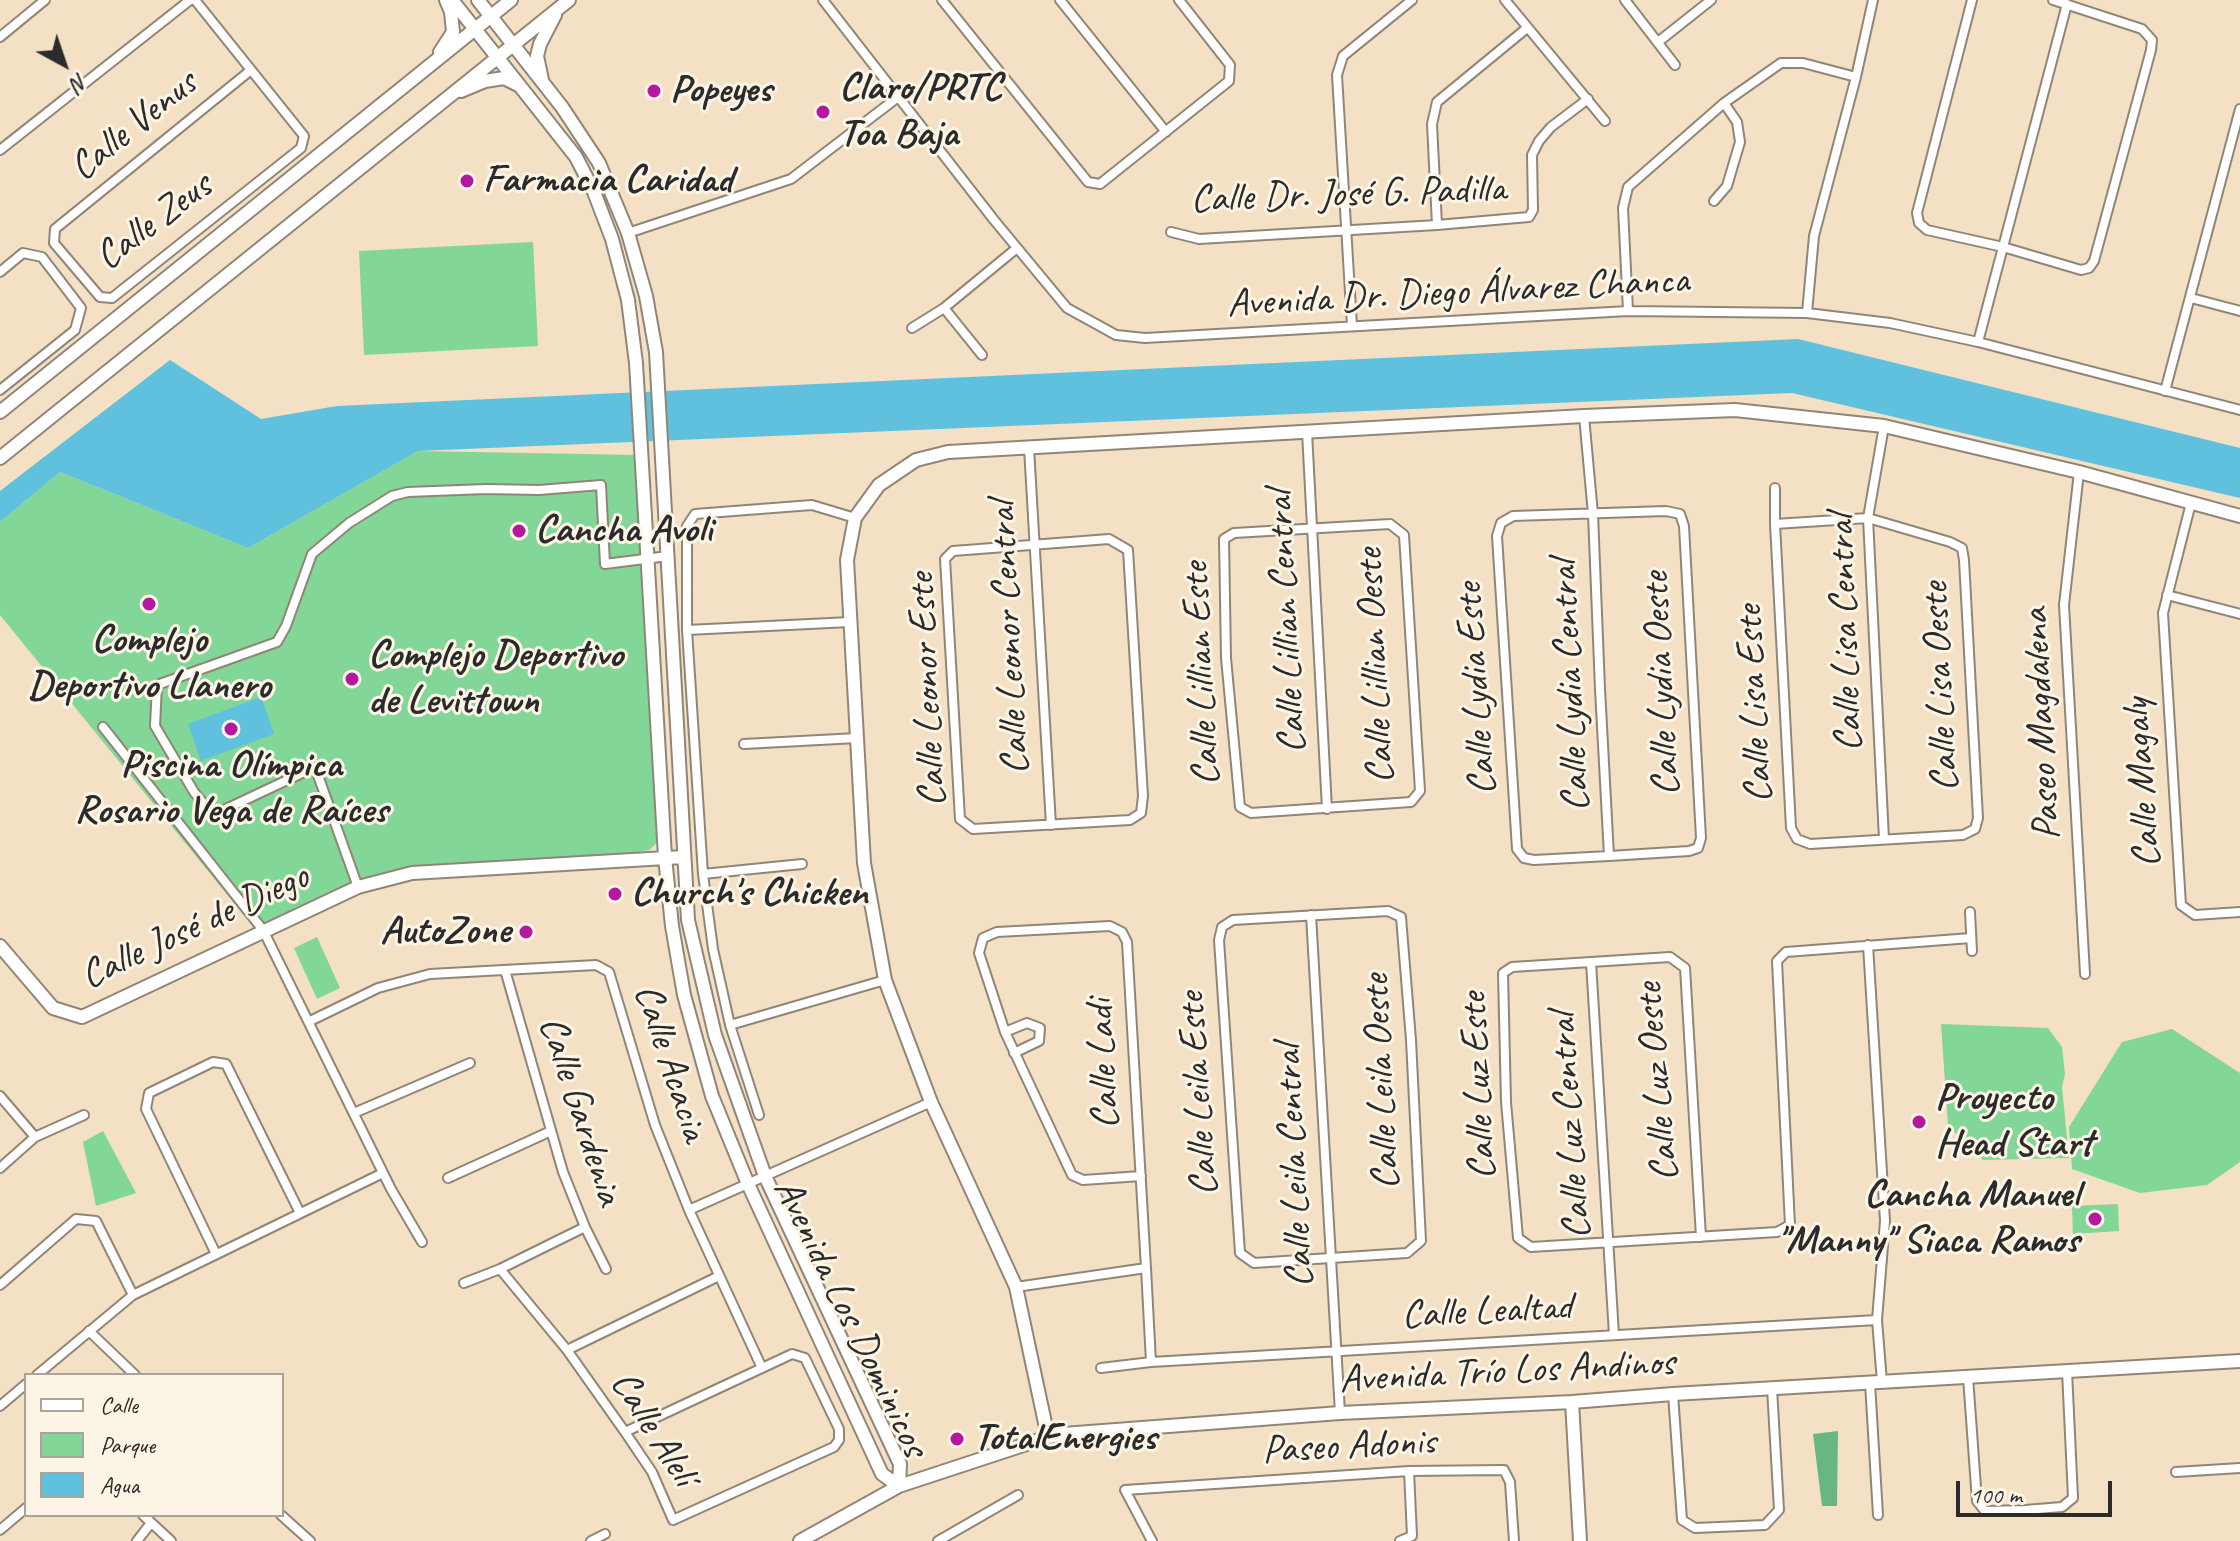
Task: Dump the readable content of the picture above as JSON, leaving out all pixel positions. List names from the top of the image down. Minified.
{"streets":{"street":["Calle Venus","Calle Dr. José G. Padilla","Calle Zeus","Avenida Dr. Diego Álvarez Chanca","Calle Lillian Central","Calle Lisa Central","Calle Leonor Central","Calle Lillian Oeste","Calle Lillian Este","Calle Lydia Oeste","Calle Lydia Central","Calle Lisa Oeste","Calle Lydia Este","Calle Leonor Este","Calle Lisa Este","Paseo Magdalena","Calle Magaly","Calle José de Diego","Calle Acacia","Calle Ladi","Calle Leila Oeste","Calle Luz Oeste","Calle Luz Este","Calle Leila Este","Calle Gardenia","Calle Luz Central","Calle Leila Central","Calle Lealtad","Avenida Los Dominicos","Avenida Trío Los Andinos","Calle Alelí","Paseo Adonis"]},"crossings":[["Calle Venus","Calle Zeus"],["Calle Lillian Central","Calle Lillian Oeste"],["Calle Lillian Central","Calle Lillian Este"],["Calle Lisa Central","Calle Lisa Oeste"],["Calle Lisa Central","Calle Lisa Este"],["Calle Leonor Central","Calle Leonor Este"],["Calle Lillian Oeste","Calle Lillian Este"],["Calle Lydia Oeste","Calle Lydia Central"],["Calle Lydia Oeste","Calle Lydia Este"],["Calle Lydia Central","Calle Lydia Este"],["Calle Lisa Oeste","Calle Lisa Este"],["Calle José de Diego","Avenida Los Dominicos"],["Calle Acacia","Calle Gardenia"],["Calle Acacia","Calle Alelí"],["Calle Ladi","Calle Lealtad"],["Calle Leila Oeste","Calle Leila Este"],["Calle Leila Oeste","Calle Leila Central"],["Calle Luz Oeste","Calle Luz Este"],["Calle Luz Oeste","Calle Luz Central"],["Calle Luz Este","Calle Luz Central"],["Calle Leila Este","Calle Leila Central"],["Calle Luz Central","Calle Lealtad"],["Calle Leila Central","Calle Lealtad"],["Calle Leila Central","Avenida Trío Los Andinos"],["Avenida Los Dominicos","Avenida Trío Los Andinos"]],"places":["Popeyes","Claro/PRTC Toa Baja","Farmacia Caridad","Cancha Avoli","Complejo Deportivo Llanero","Complejo Deportivo de Levittown","Piscina Olímpica Rosario Vega de Raíces","Church's Chicken","AutoZone","Proyecto Head Start","Cancha Manuel \"Manny\" Siaca Ramos","TotalEnergies"],"legend":["Calle","Parque","Agua"],"scale_bar":"100 m","north":"bottom right"}
